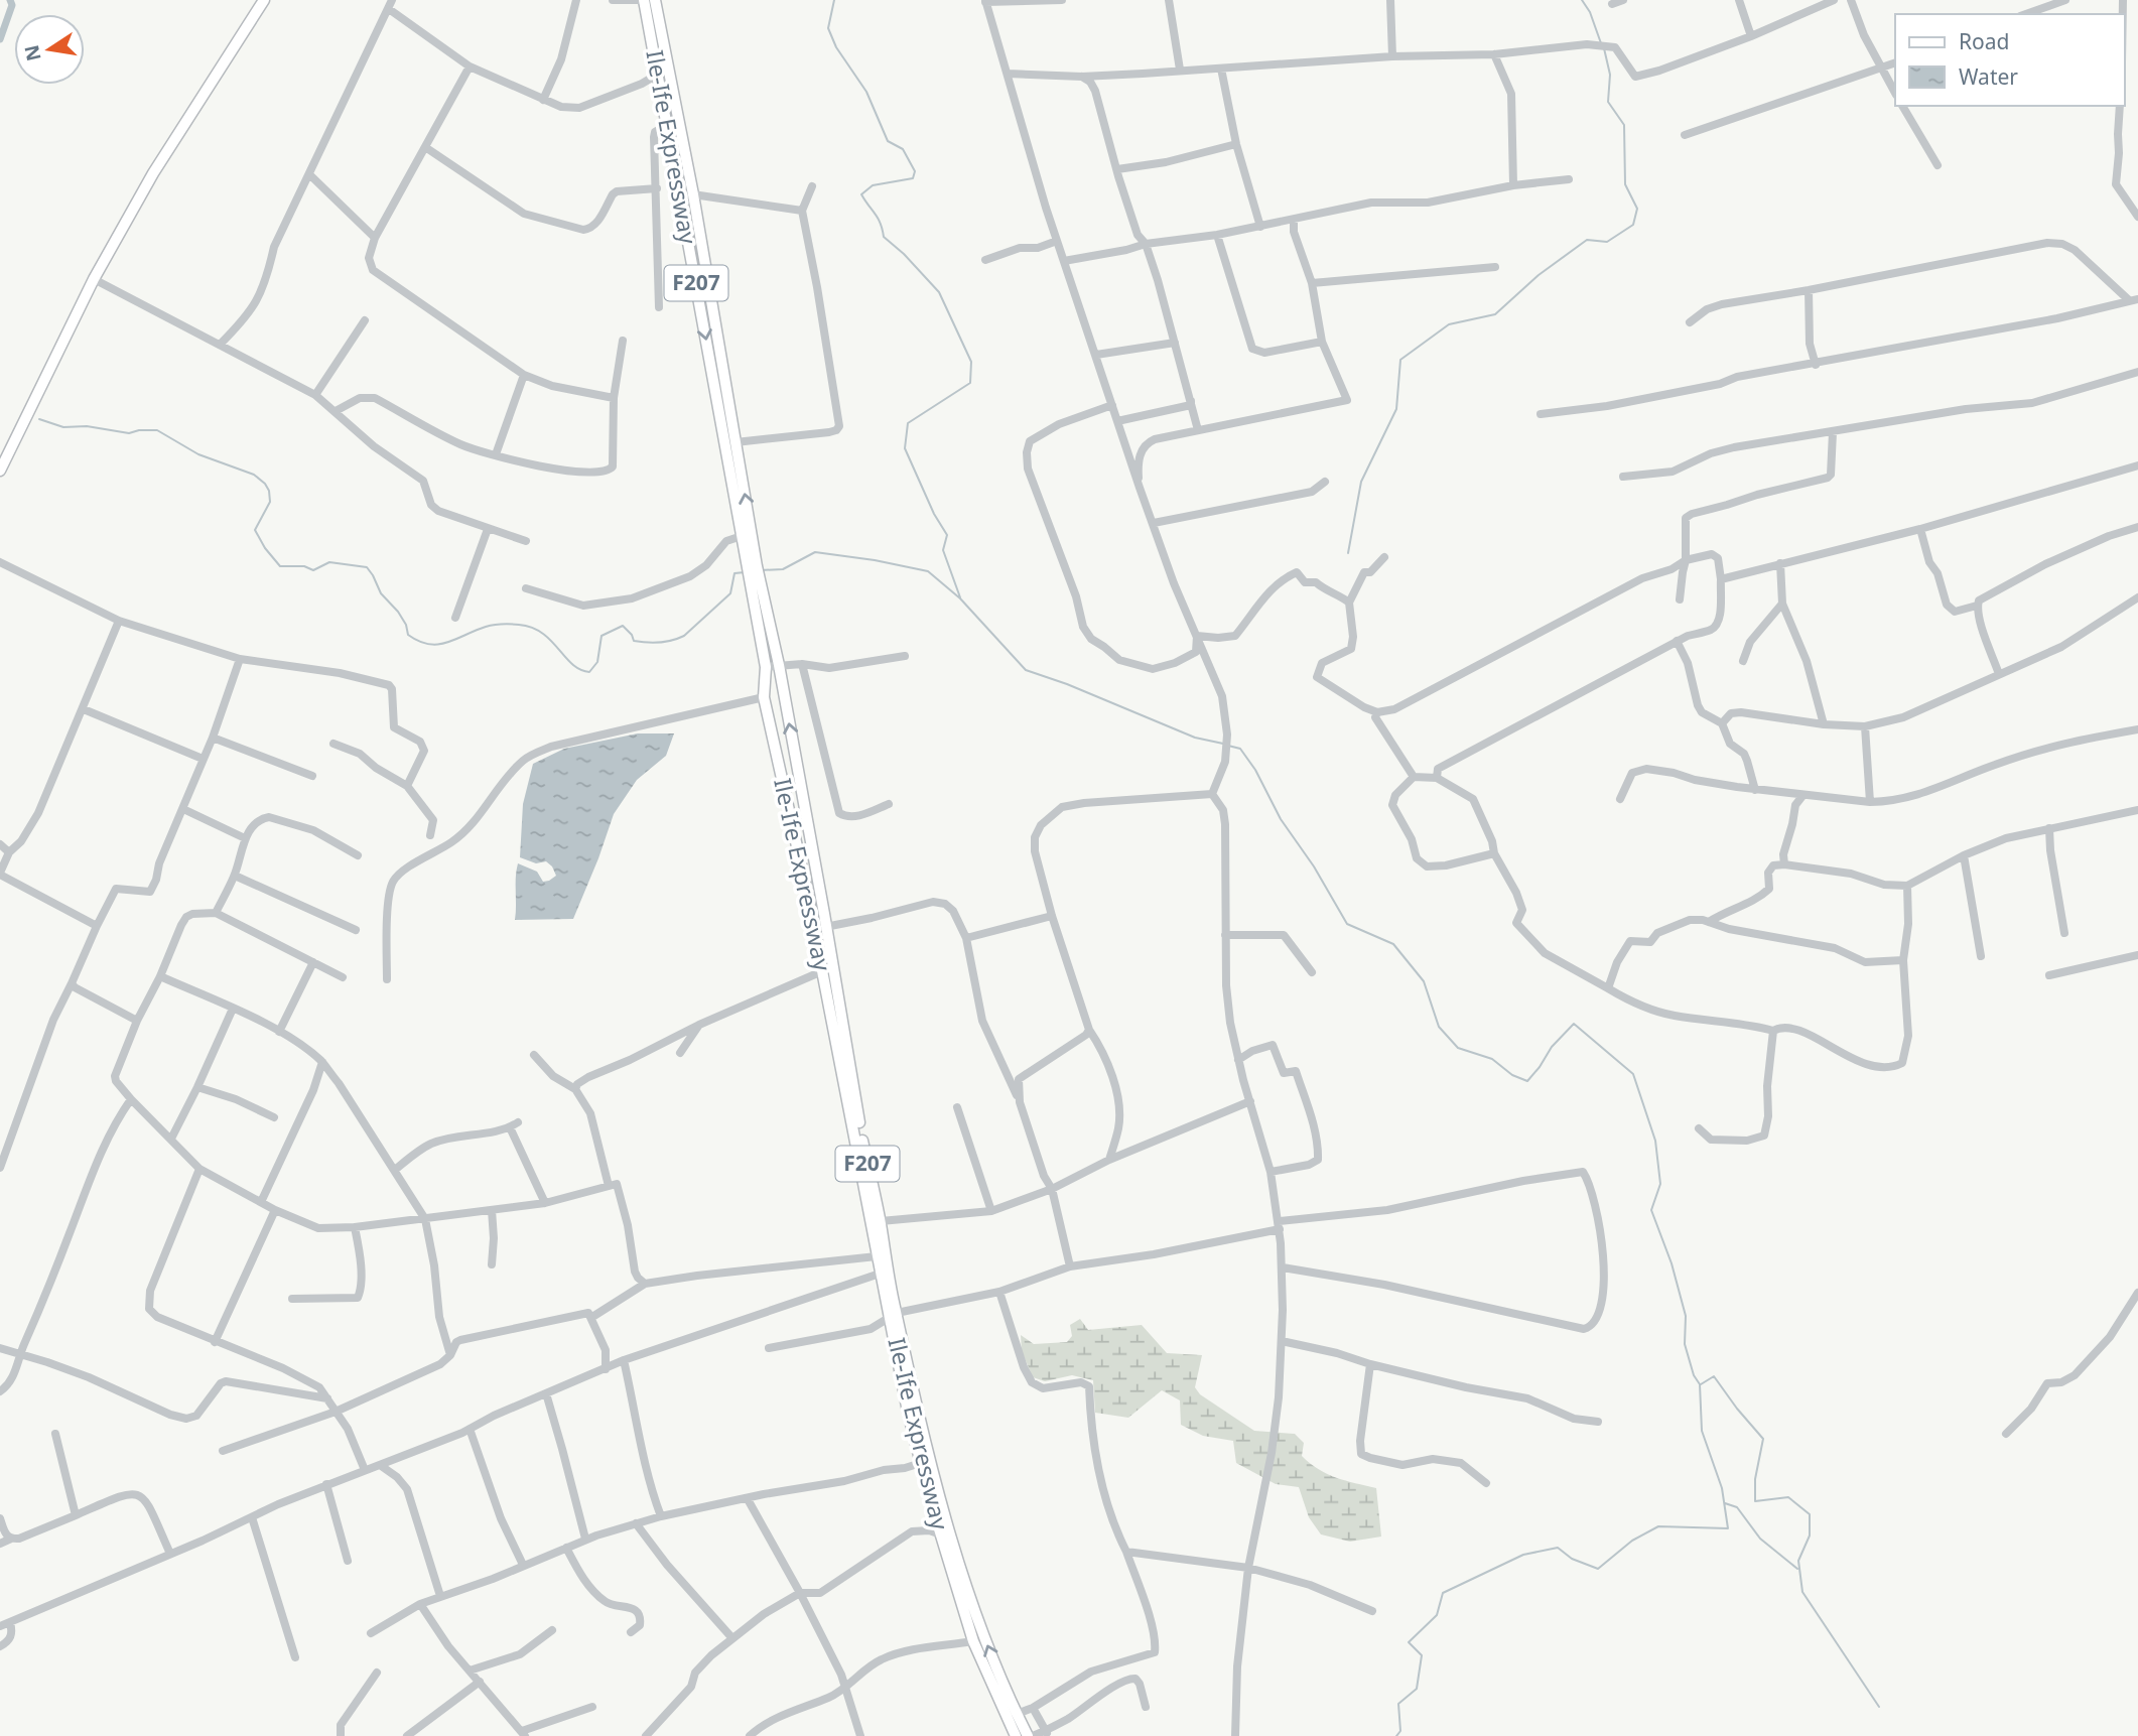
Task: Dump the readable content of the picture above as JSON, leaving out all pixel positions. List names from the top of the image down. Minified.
{"streets":{"main road":["Ile-Ife Expressway","F207"]},"legend":["Road","Water"],"north":"left"}
